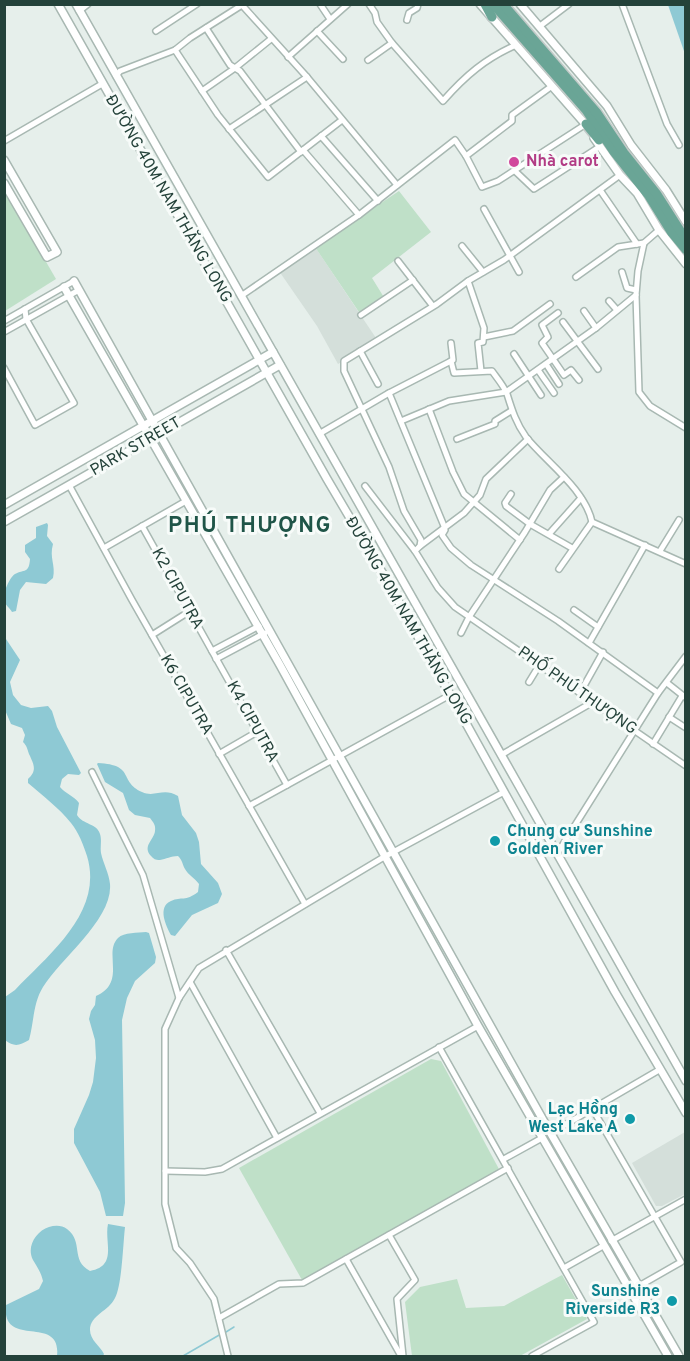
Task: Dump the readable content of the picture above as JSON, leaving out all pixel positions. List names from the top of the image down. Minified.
{"streets":{"street":["ĐƯỜNG 40M NAM THĂNG LONG","PARK STREET","K2 CIPUTRA","PHỐ PHÚ THƯỢNG","K6 CIPUTRA","K4 CIPUTRA"]},"crossings":[["ĐƯỜNG 40M NAM THĂNG LONG","PARK STREET"],["PARK STREET","K6 CIPUTRA"],["K2 CIPUTRA","K4 CIPUTRA"]],"districts":["PHÚ THƯỢNG"],"places":["Nhà carot","Chung cư Sunshine Golden River","Lạc Hồng West Lake A","Sunshine Riverside R3"]}
